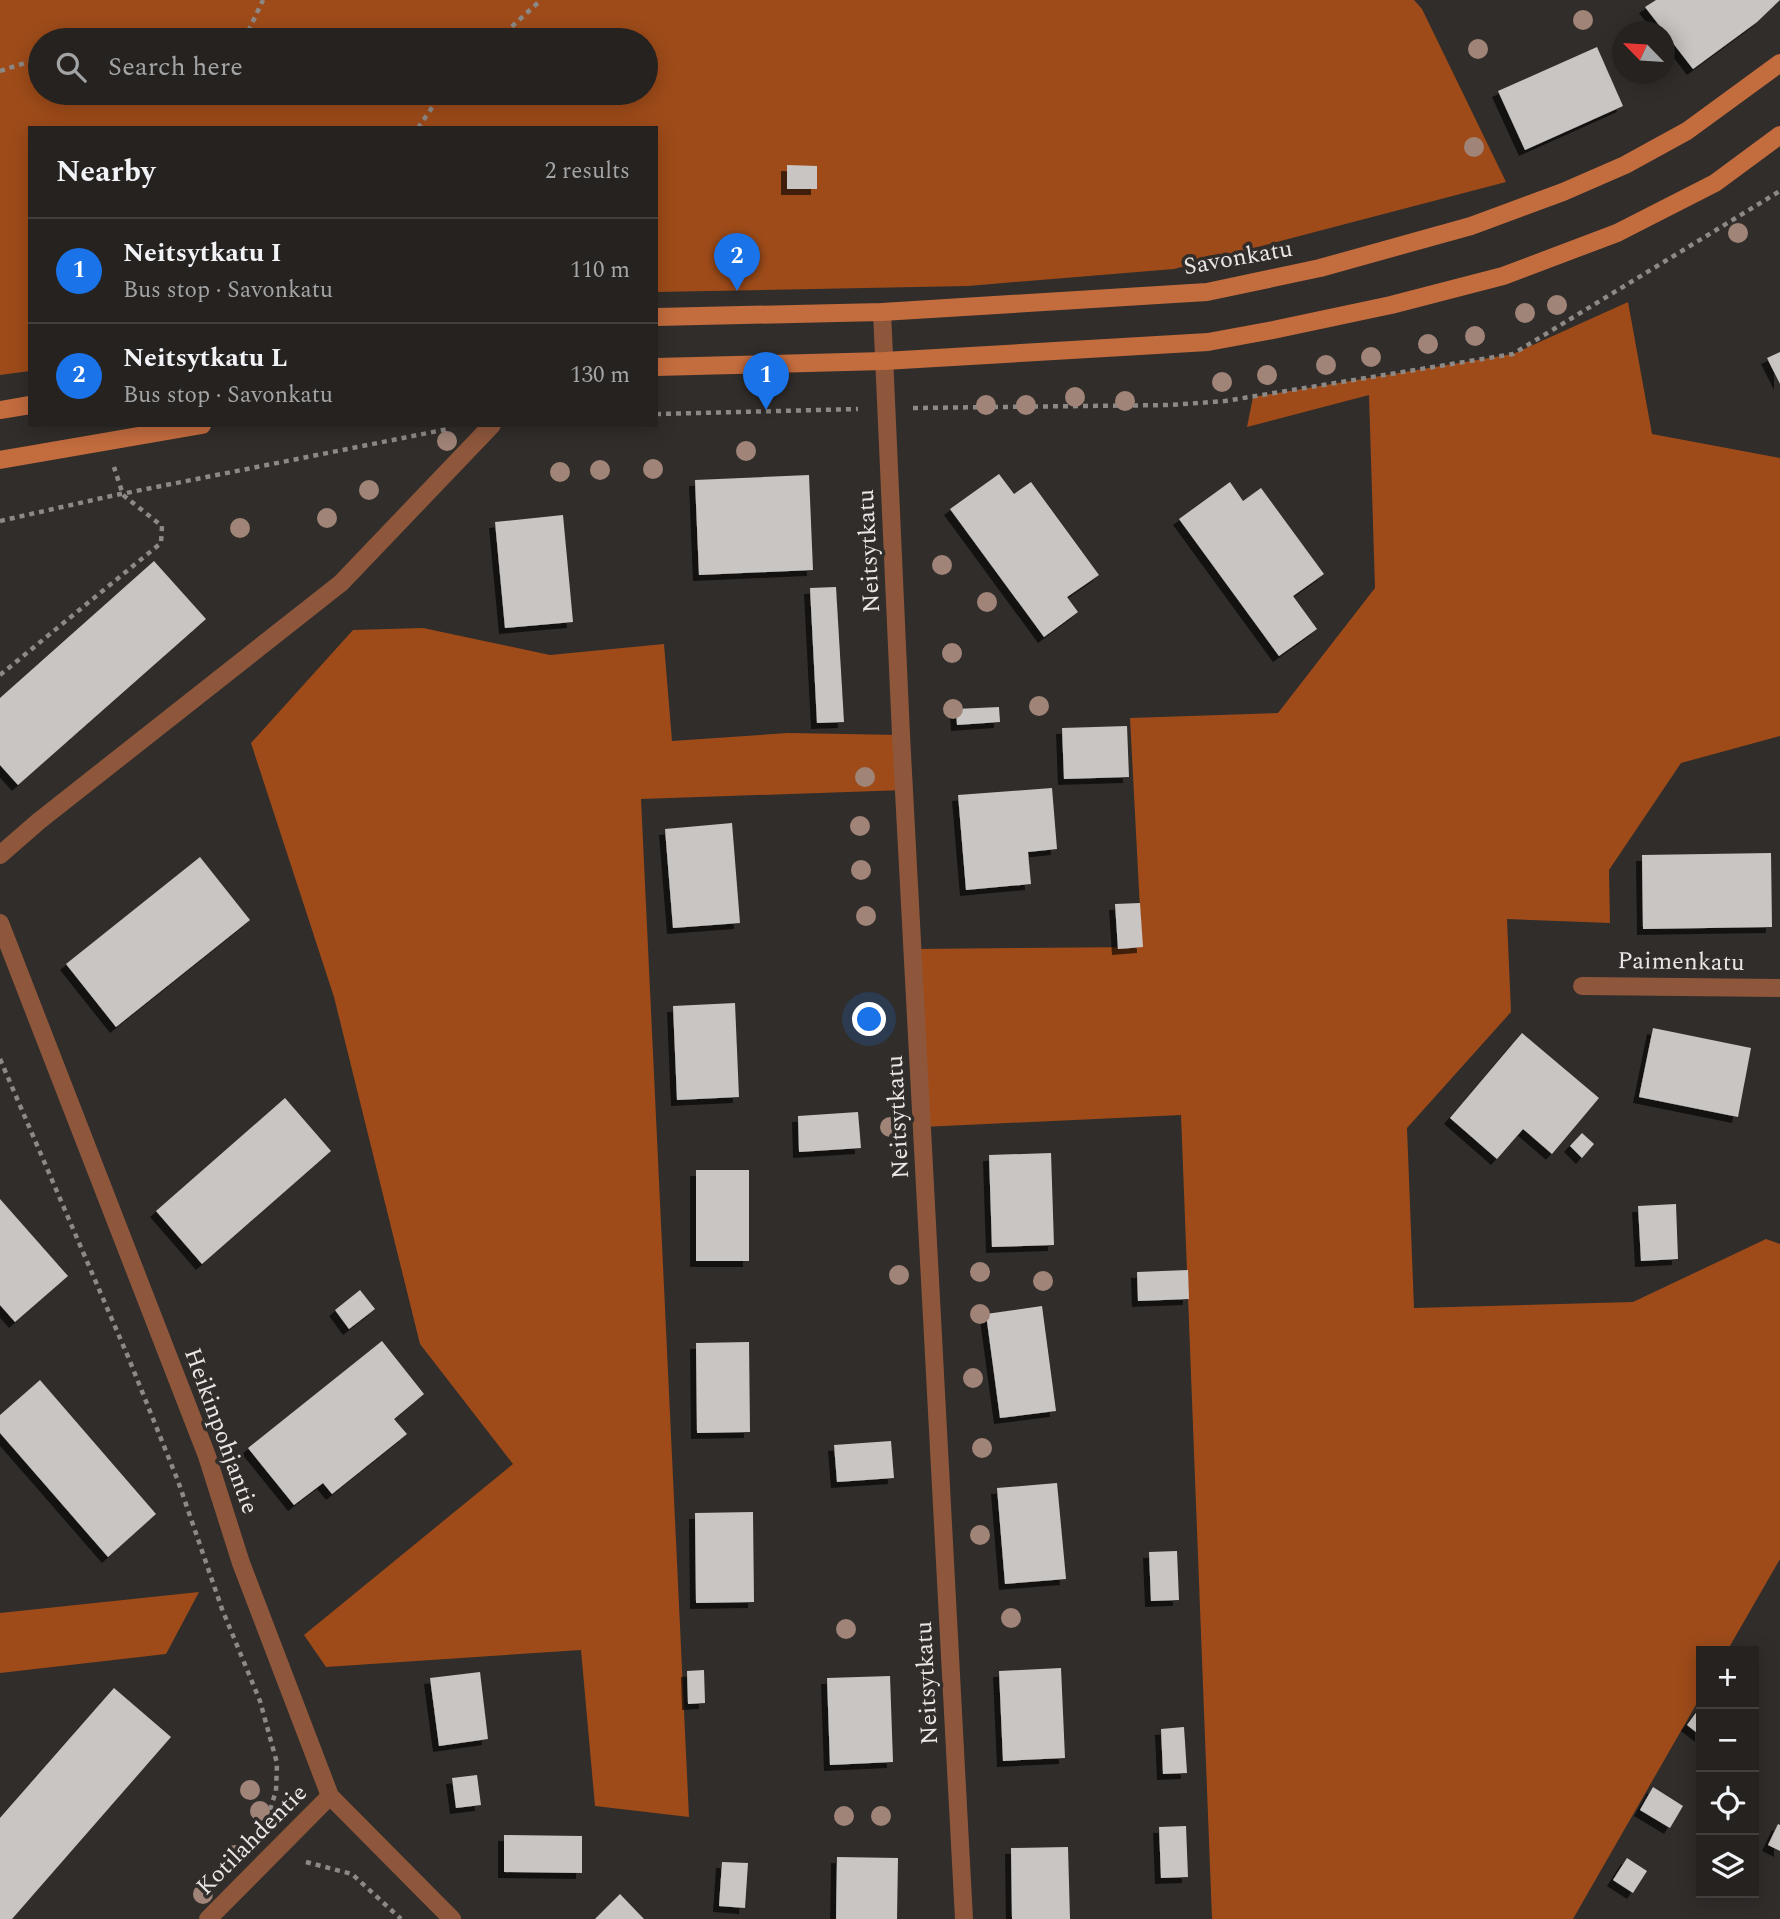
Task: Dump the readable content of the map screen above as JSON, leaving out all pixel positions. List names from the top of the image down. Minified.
{"streets":{"main road":["Savonkatu"],"street":["Neitsytkatu","Paimenkatu","Heikinpohjantie","Kotilahdentie"]},"crossings":[["Savonkatu","Neitsytkatu"],["Heikinpohjantie","Kotilahdentie"]],"north":"top left","page":{"search":"Search here","heading":["Nearby","2 results"],"list":[{"mark":"1","name":"Neitsytkatu I","note":"Bus stop · Savonkatu","value":"110 m"},{"mark":"2","name":"Neitsytkatu L","note":"Bus stop · Savonkatu","value":"130 m"}],"pins":["2","1"],"map_buttons":["+","−"]}}
